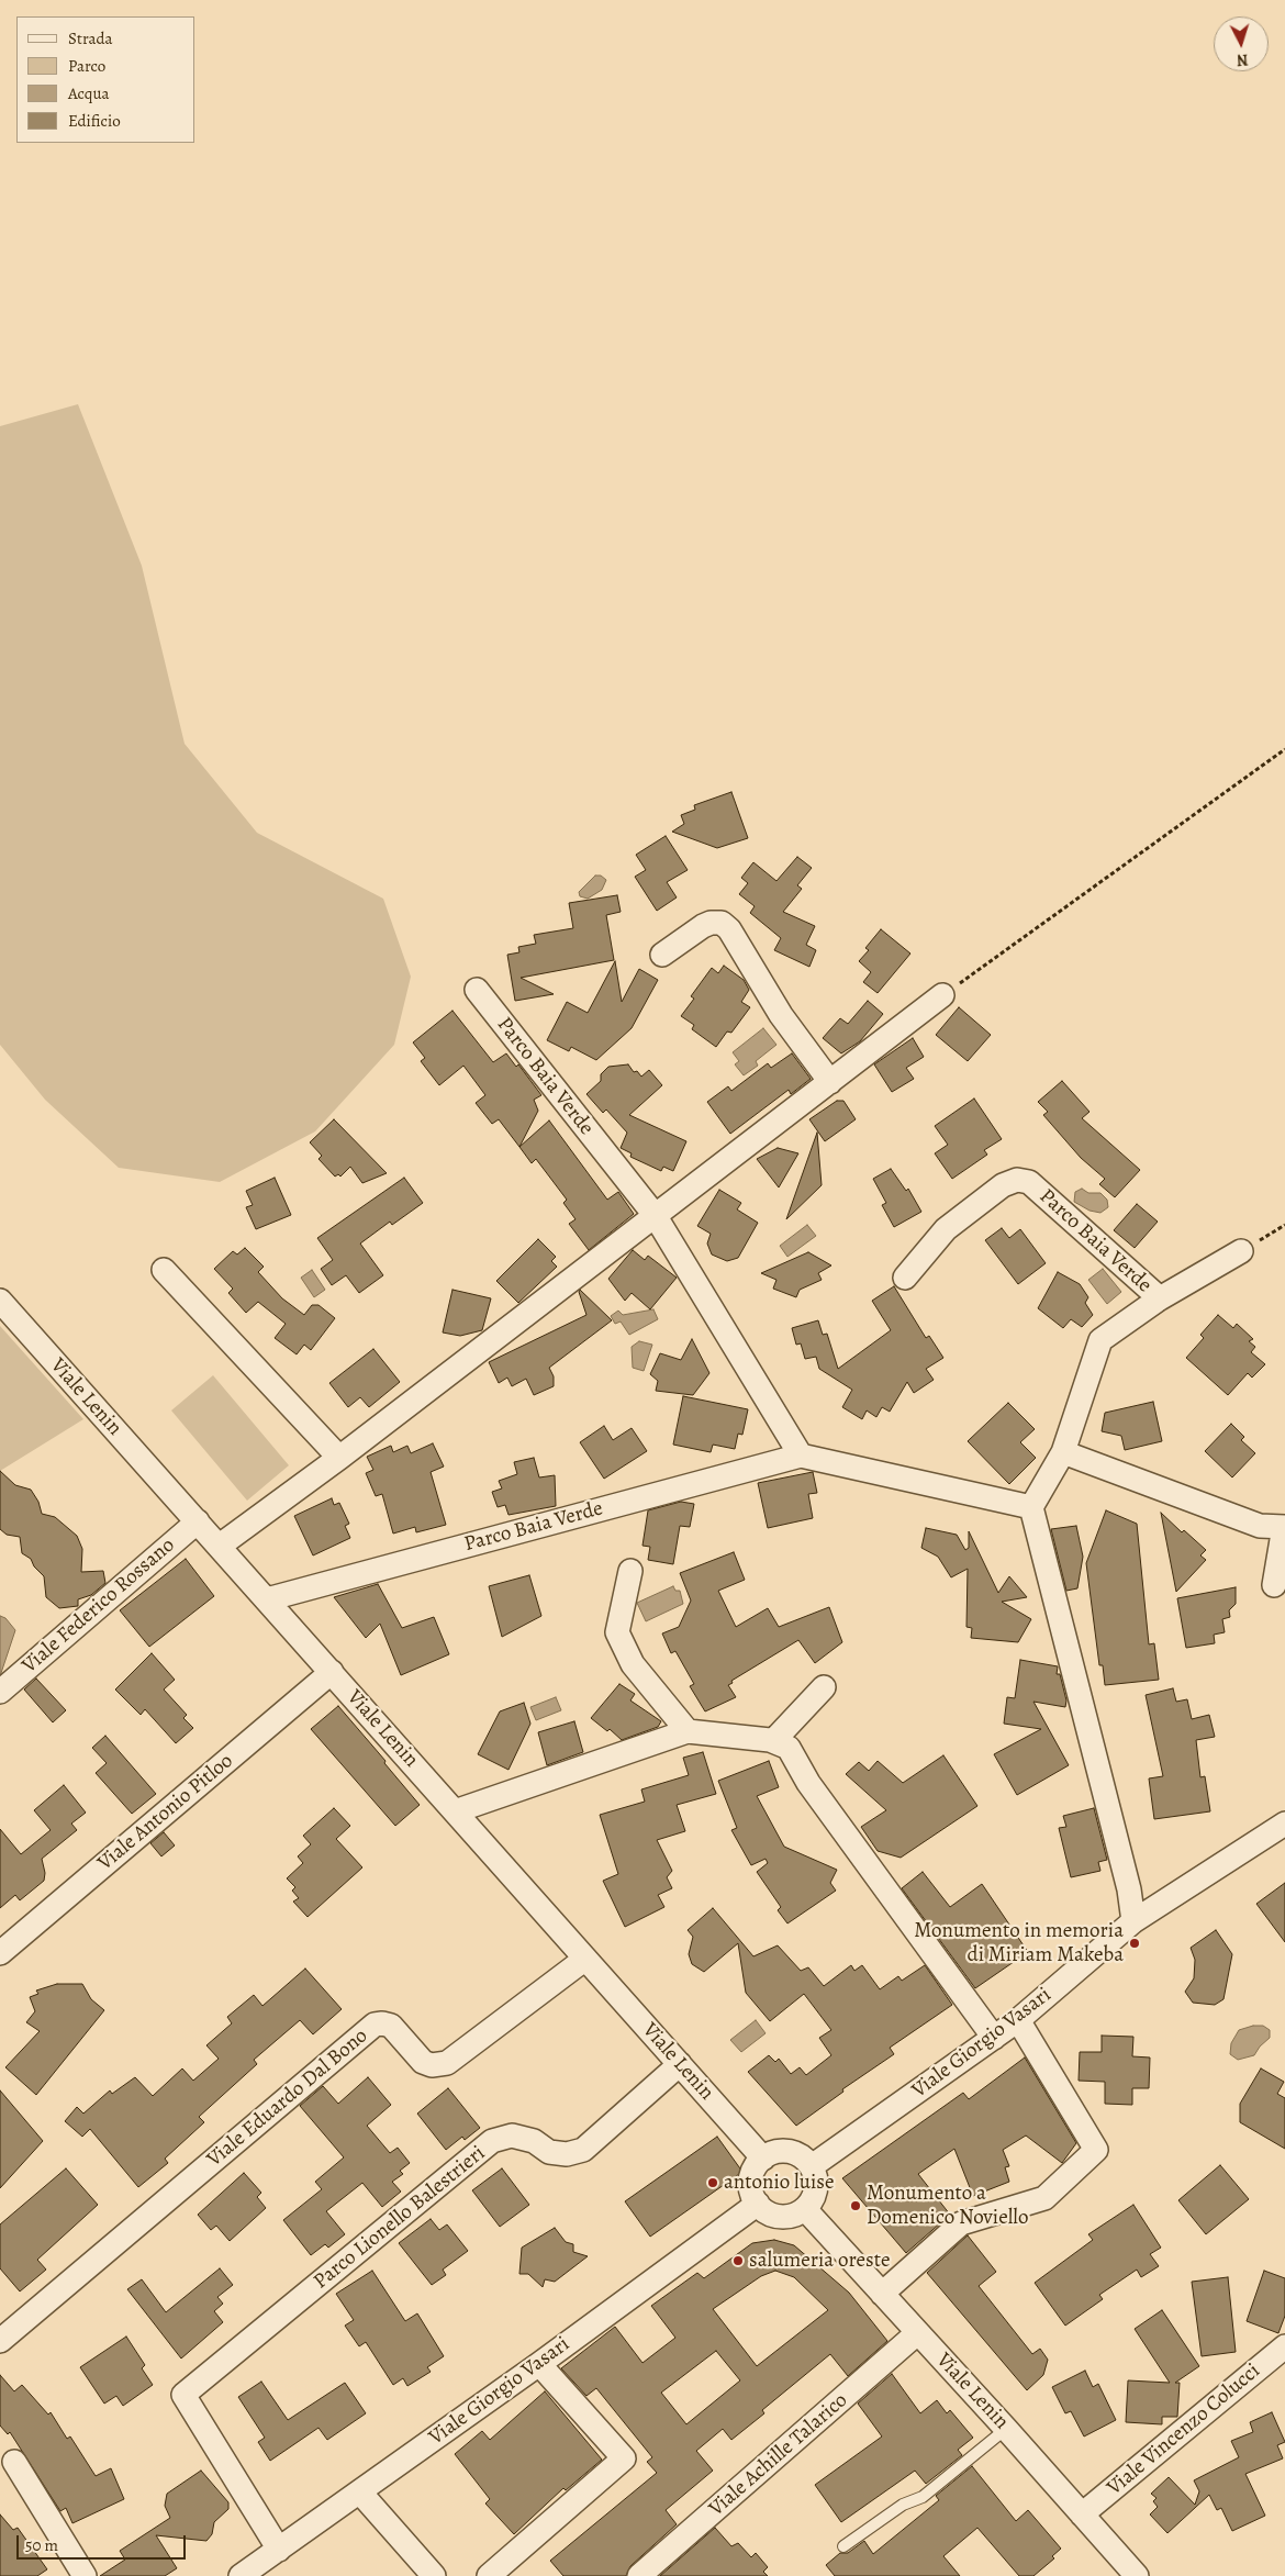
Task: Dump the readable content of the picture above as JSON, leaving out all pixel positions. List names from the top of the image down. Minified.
{"streets":{"street":["Parco Baia Verde","Viale Lenin","Viale Federico Rossano","Viale Antonio Pitloo","Viale Giorgio Vasari","Viale Eduardo Dal Bono","Parco Lionello Balestrieri","Viale Vincenzo Colucci","Viale Achille Talarico"]},"crossings":[["Parco Baia Verde","Viale Lenin"],["Viale Lenin","Viale Federico Rossano"],["Viale Lenin","Viale Antonio Pitloo"],["Viale Lenin","Viale Giorgio Vasari"],["Viale Lenin","Viale Eduardo Dal Bono"],["Viale Lenin","Parco Lionello Balestrieri"],["Viale Lenin","Viale Vincenzo Colucci"],["Viale Lenin","Viale Achille Talarico"],["Viale Giorgio Vasari","Parco Lionello Balestrieri"]],"places":["Monumento in memoria di Miriam Makeba","antonio luise","Monumento a Domenico Noviello","salumeria oreste"],"legend":["Strada","Parco","Acqua","Edificio"],"scale_bar":"50 m","north":"bottom"}
